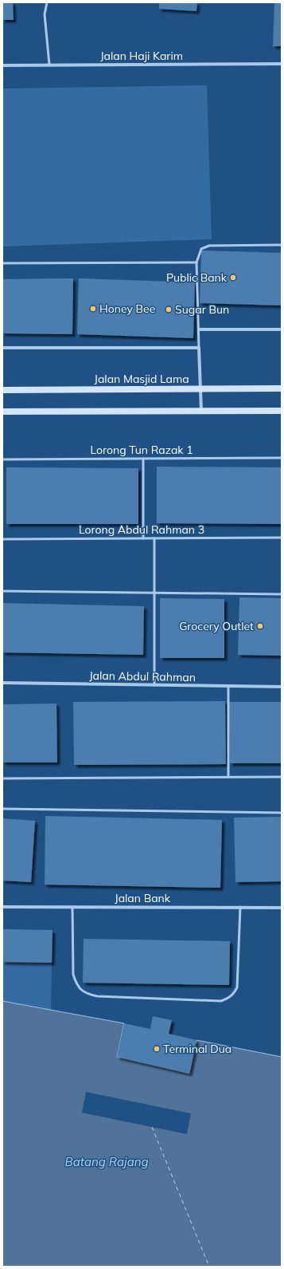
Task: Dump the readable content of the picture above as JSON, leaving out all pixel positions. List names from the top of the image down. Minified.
{"streets":{"main road":["Jalan Masjid Lama"],"street":["Jalan Haji Karim","Jalan Abdul Rahman","Jalan Bank"],"lane":["Lorong Tun Razak 1","Lorong Abdul Rahman 3"]},"water":["Batang Rajang"],"places":["Public Bank","Honey Bee","Sugar Bun","Grocery Outlet","Terminal Dua"]}
